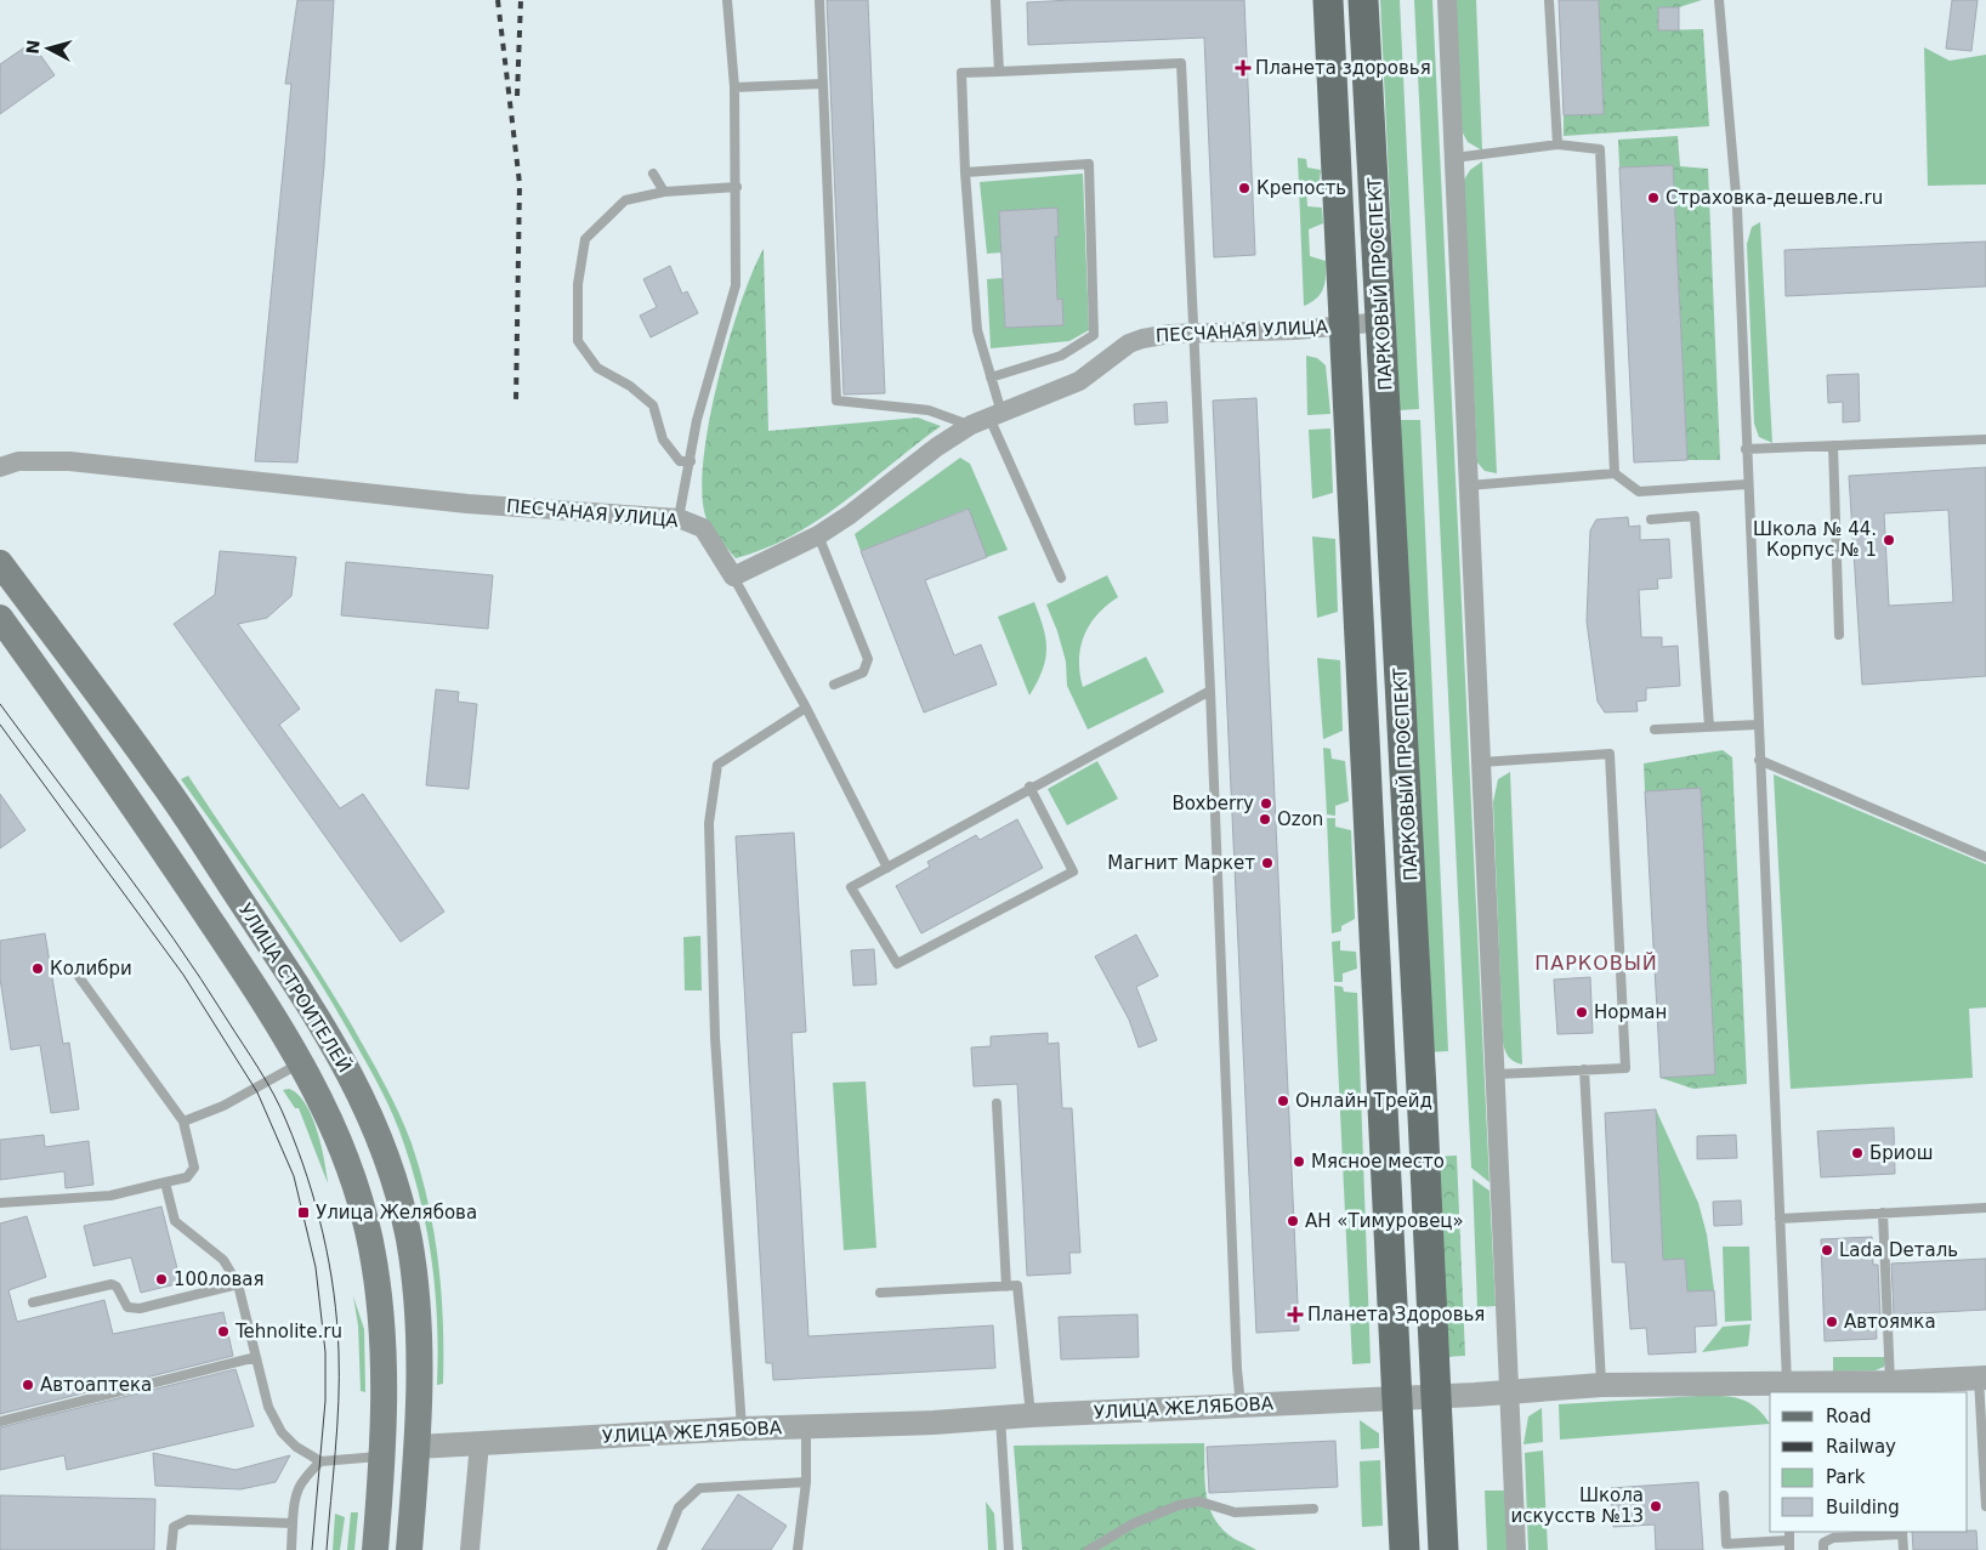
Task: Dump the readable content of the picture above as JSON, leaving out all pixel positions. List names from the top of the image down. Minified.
{"streets":{"main road":["ПАРКОВЫЙ ПРОСПЕКТ","УЛИЦА СТРОИТЕЛЕЙ","УЛИЦА ЖЕЛЯБОВА"],"street":["ПЕСЧАНАЯ УЛИЦА"]},"crossings":[["ПАРКОВЫЙ ПРОСПЕКТ","ПЕСЧАНАЯ УЛИЦА"],["ПАРКОВЫЙ ПРОСПЕКТ","УЛИЦА ЖЕЛЯБОВА"],["УЛИЦА СТРОИТЕЛЕЙ","УЛИЦА ЖЕЛЯБОВА"]],"districts":["ПАРКОВЫЙ"],"places":{"health":["Планета здоровья","Планета Здоровья"],"other":["Крепость","Страховка-дешевле.ru","Школа № 44. Корпус № 1","Boxberry","Ozon","Магнит Маркет","Колибри","Норман","Онлайн Трейд","Бриош","Мясное место","АН «Тимуровец»","Lada Dеталь","100ловая","Автоямка","Tehnolite.ru","Автоаптека","Школа искусств №13"],"transit":["Улица Желябова"]},"legend":["Road","Railway","Park","Building"],"north":"left"}
